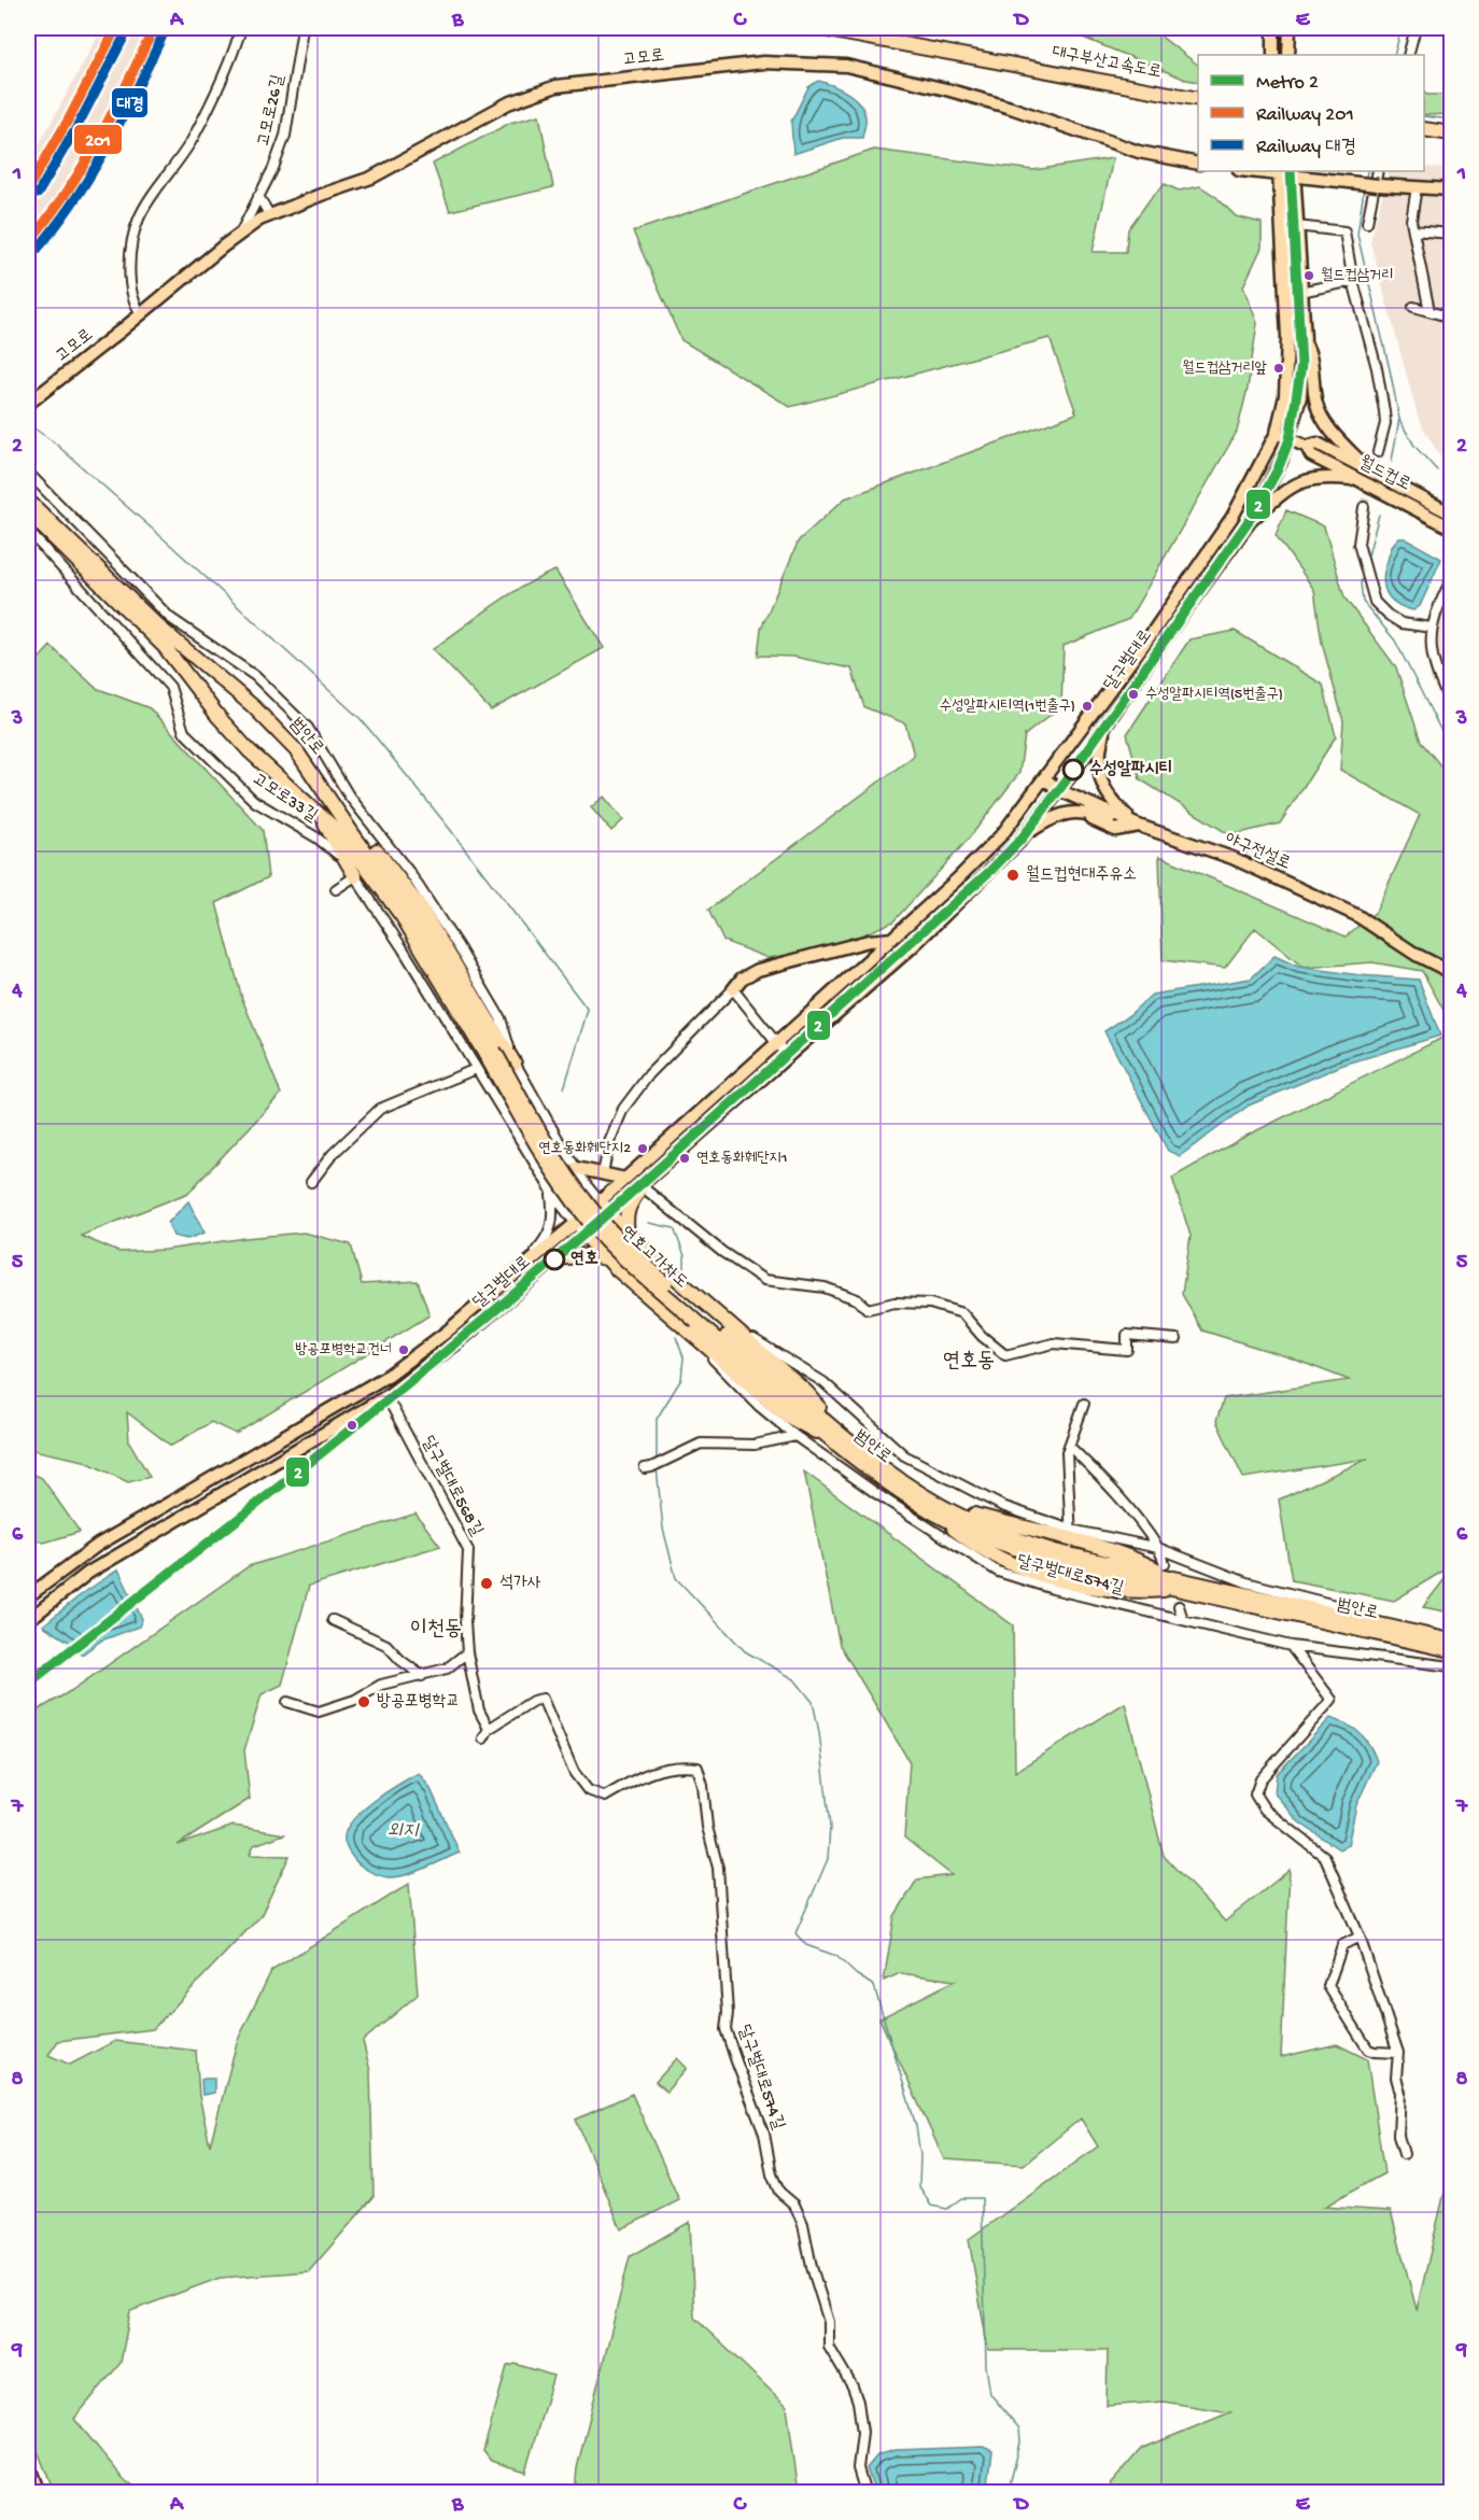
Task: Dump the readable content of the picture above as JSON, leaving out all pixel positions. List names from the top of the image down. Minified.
{"streets":{"highway":["대구부산고속도로","범안로","연호고가차도"],"main road":["고모로","월드컵로","달구벌대로","야구전설로"],"street":["고모로26길","고모로33길","달구벌대로568길","달구벌대로574길"]},"crossings":[["고모로","고모로26길"],["월드컵로","달구벌대로"],["달구벌대로","고모로33길"],["달구벌대로","야구전설로"],["달구벌대로","달구벌대로568길"],["범안로","연호고가차도"],["달구벌대로568길","달구벌대로574길"]],"districts":["연호동","이천동"],"water":["외지"],"places":["월드컵삼거리","월드컵삼거리앞","수성알파시티역(5번출구)","수성알파시티역(1번출구)","수성알파시티","월드컵현대주유소","연호동화훼단지2","연호동화훼단지1","연호","방공포병학교건너","석가사","방공포병학교"],"lines":["rail line 201","rail line 대경","metro line 2"],"legend":["Metro 2","Railway 201","Railway 대경"],"grid":{"columns":["A","B","C","D","E"],"rows":["1","2","3","4","5","6","7","8","9"]}}
